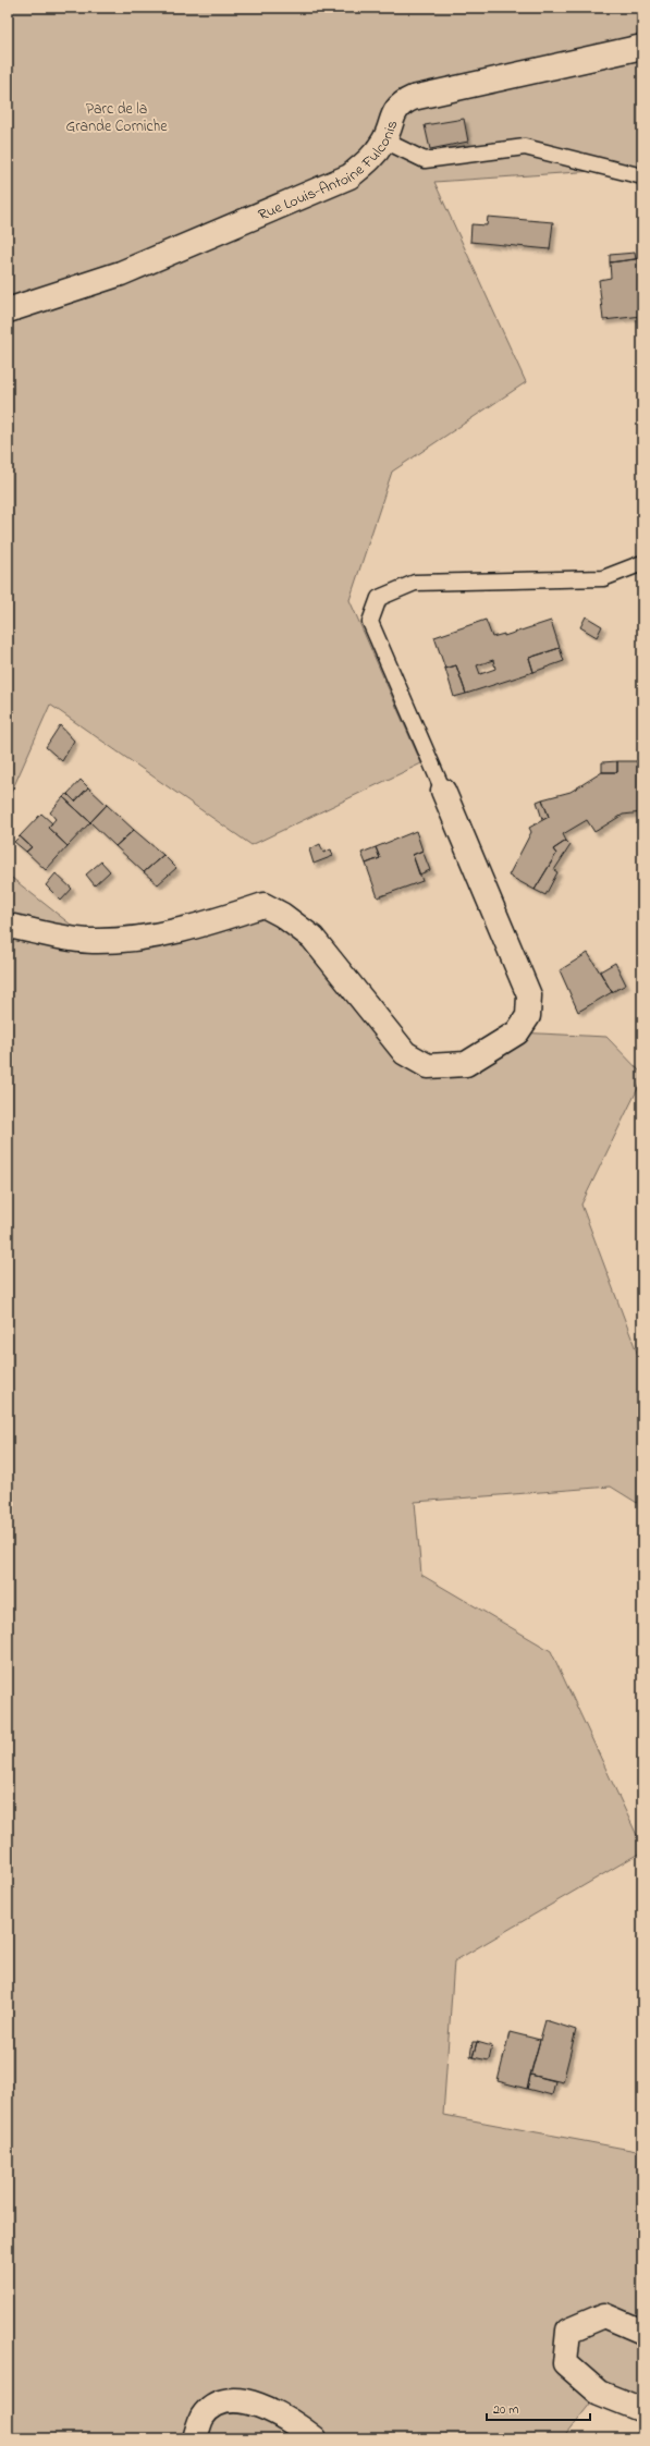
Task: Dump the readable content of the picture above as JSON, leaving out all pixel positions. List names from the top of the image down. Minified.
{"streets":{"street":["Rue Louis-Antoine Fulconis"]},"parks":["Parc de la Grande Corniche"],"scale_bar":"20 m"}
